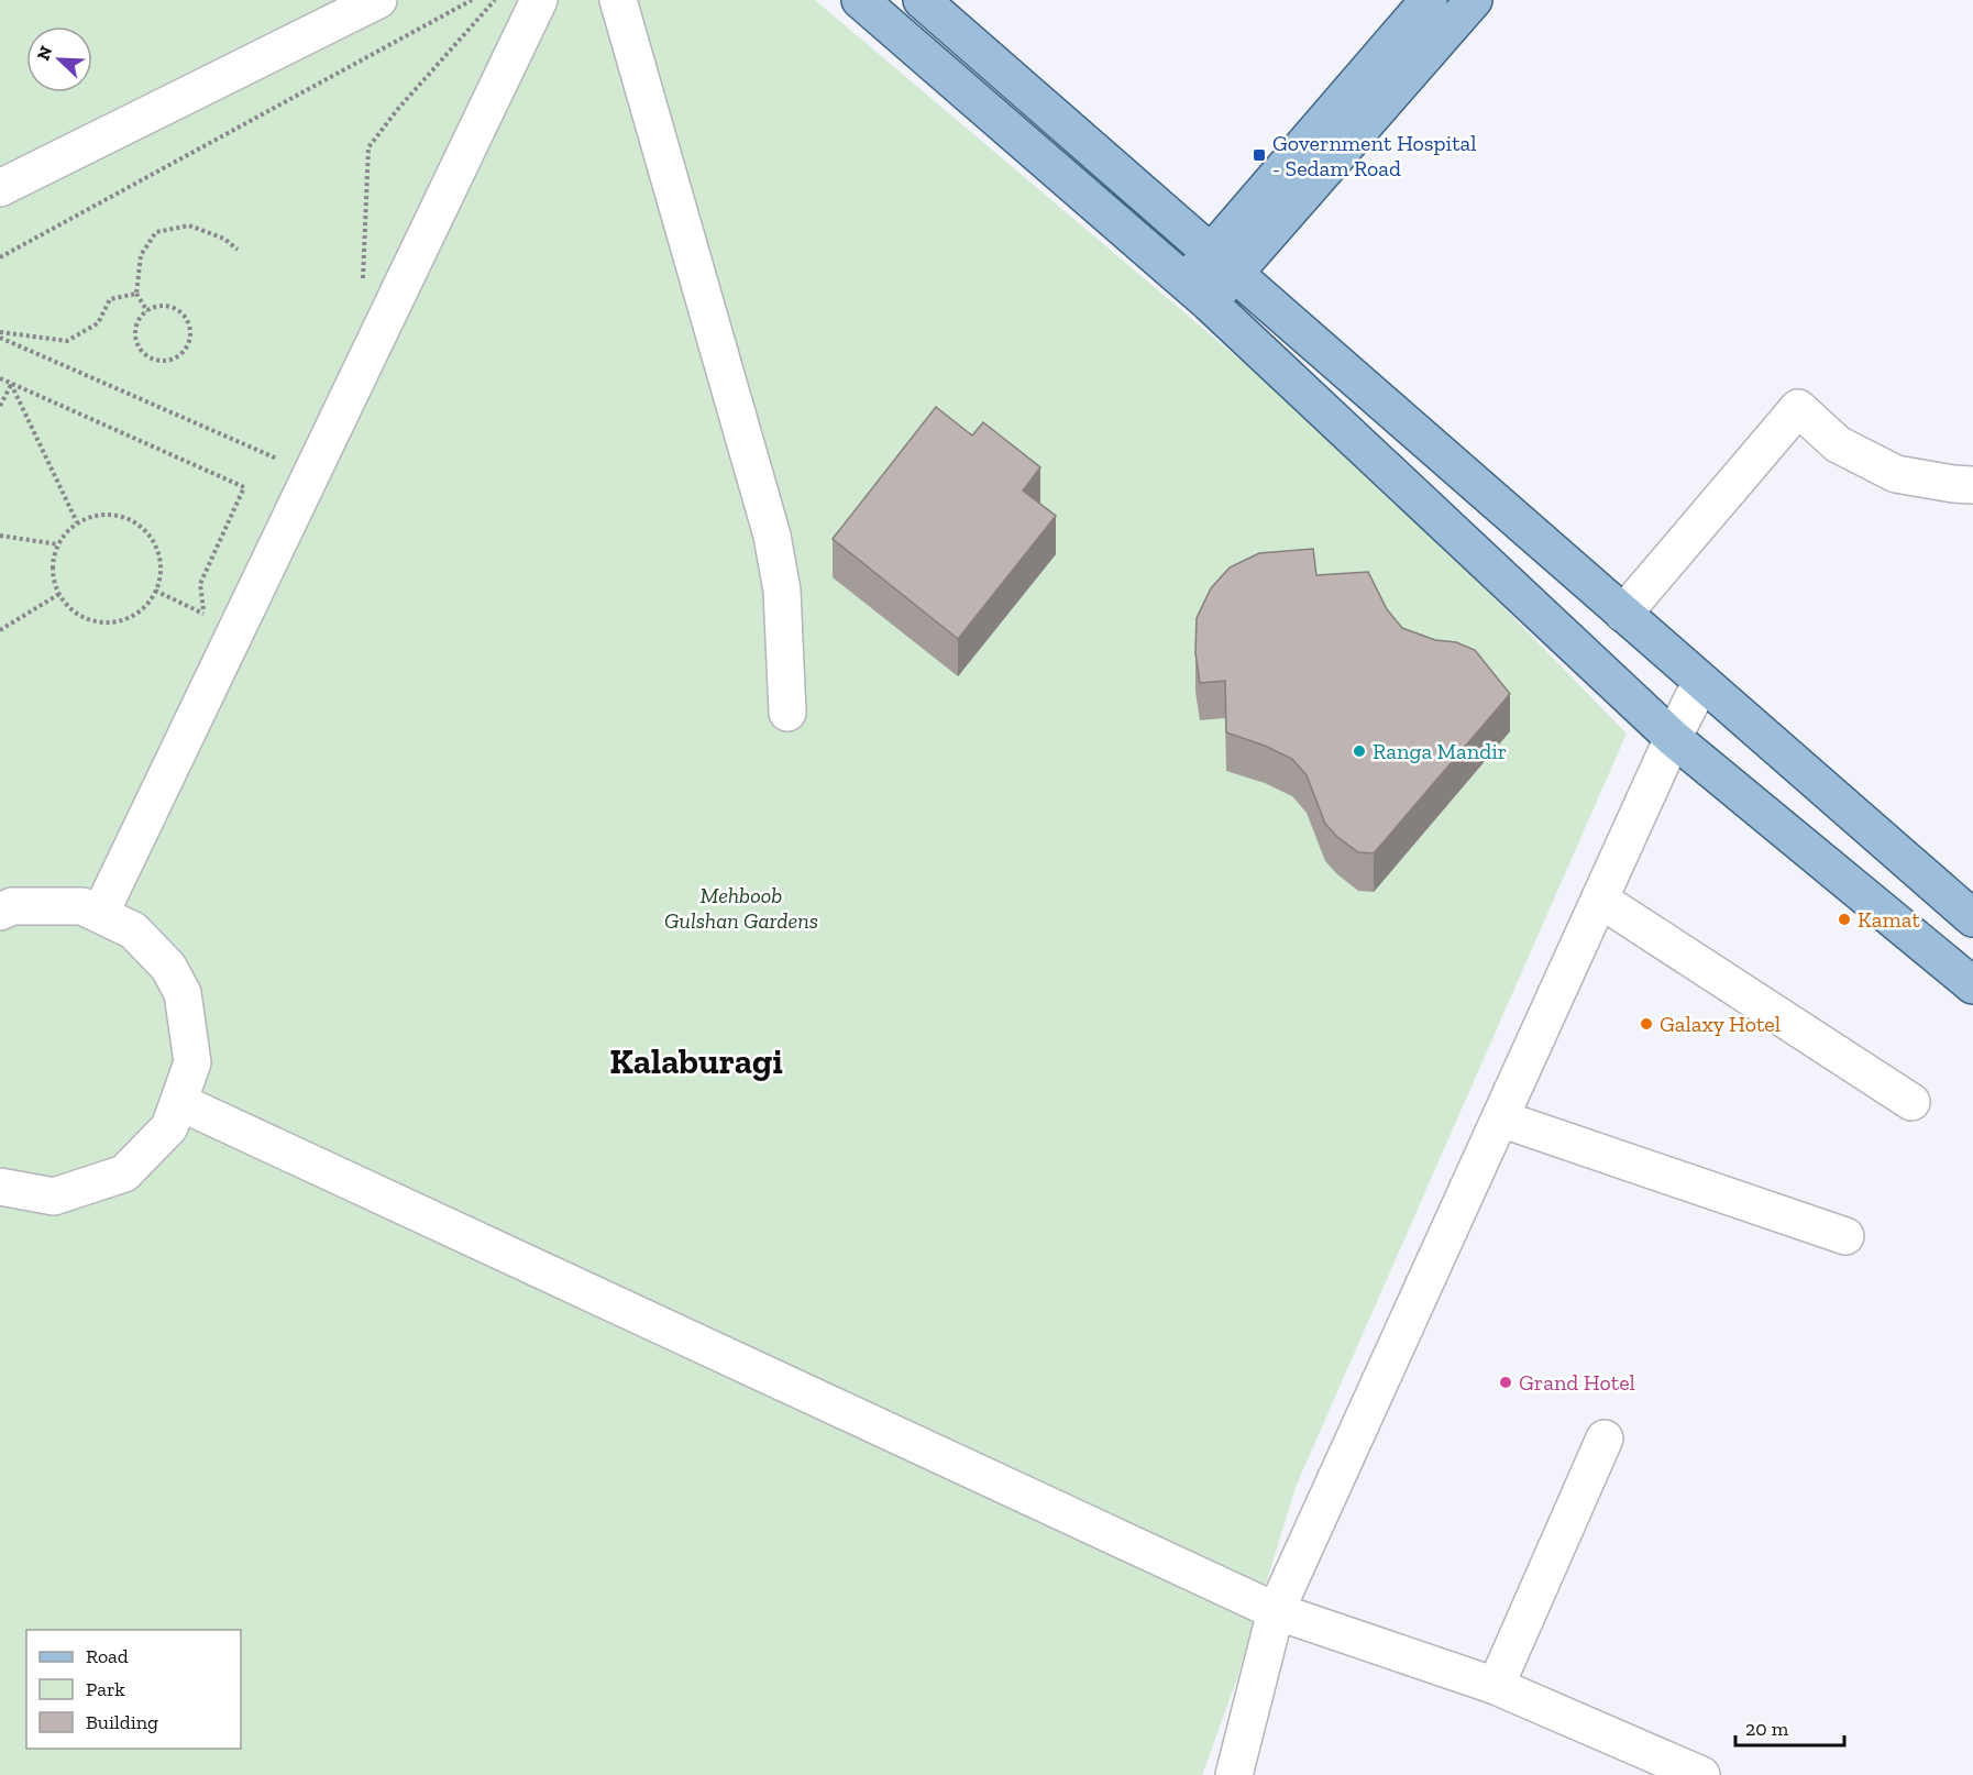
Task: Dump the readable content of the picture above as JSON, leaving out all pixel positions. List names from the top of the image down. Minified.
{"districts":["Kalaburagi"],"parks":["Mehboob Gulshan Gardens"],"places":{"transit":["Government Hospital - Sedam Road"],"other":["Ranga Mandir","Kamat","Galaxy Hotel","Grand Hotel"]},"legend":["Road","Park","Building"],"scale_bar":"20 m","north":"top left"}
